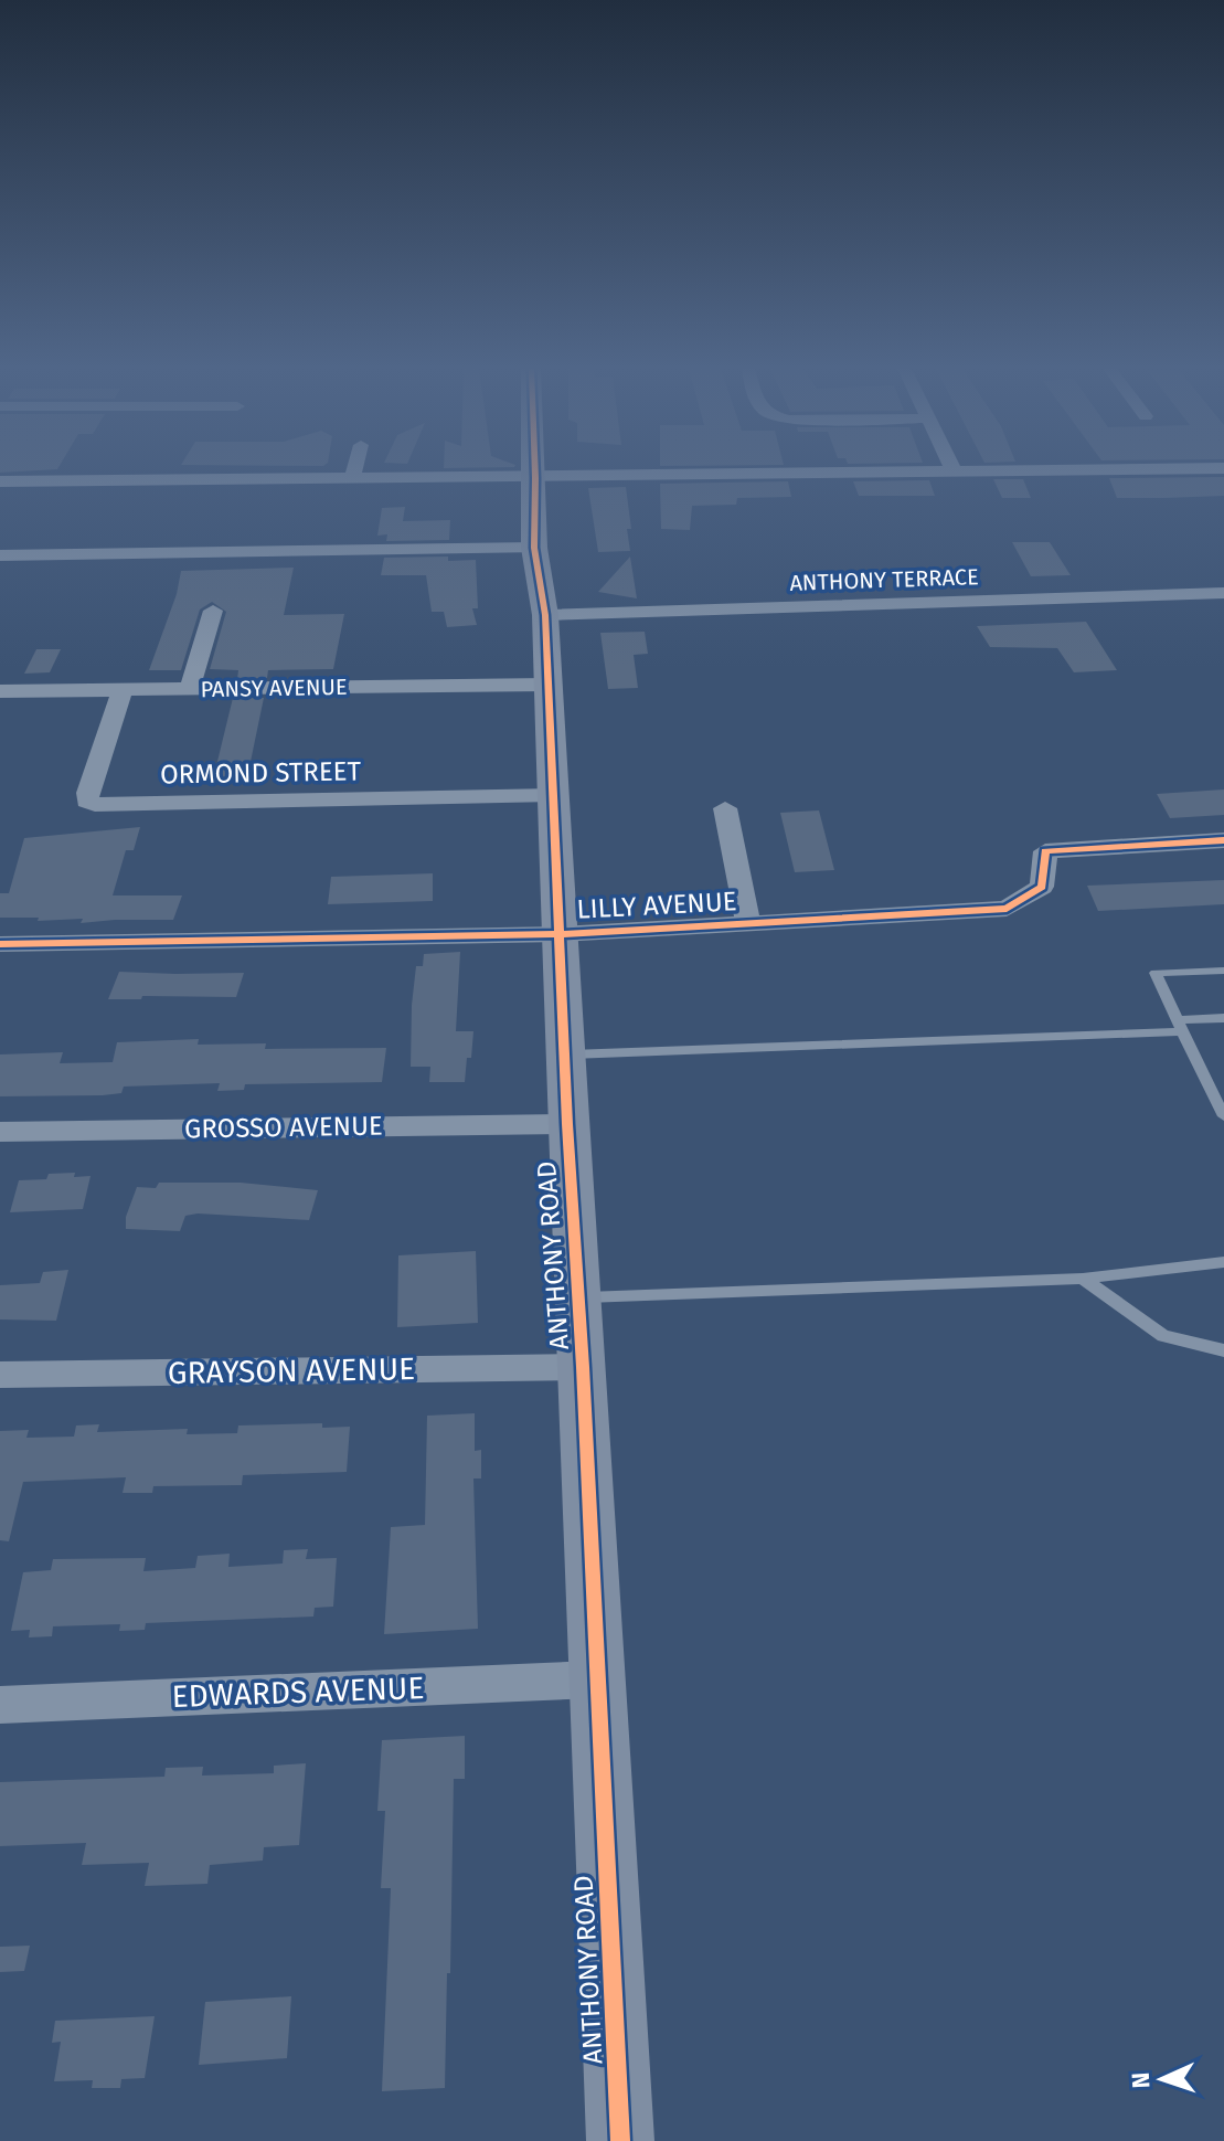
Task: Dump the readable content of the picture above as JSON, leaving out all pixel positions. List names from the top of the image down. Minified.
{"streets":{"street":["ANTHONY TERRACE","PANSY AVENUE","ORMOND STREET","LILLY AVENUE","GROSSO AVENUE","ANTHONY ROAD","GRAYSON AVENUE","EDWARDS AVENUE"]},"crossings":[["ANTHONY TERRACE","ANTHONY ROAD"],["PANSY AVENUE","ORMOND STREET"],["PANSY AVENUE","ANTHONY ROAD"],["ORMOND STREET","ANTHONY ROAD"],["LILLY AVENUE","ANTHONY ROAD"],["GROSSO AVENUE","ANTHONY ROAD"],["ANTHONY ROAD","GRAYSON AVENUE"],["ANTHONY ROAD","EDWARDS AVENUE"]],"north":"left"}
